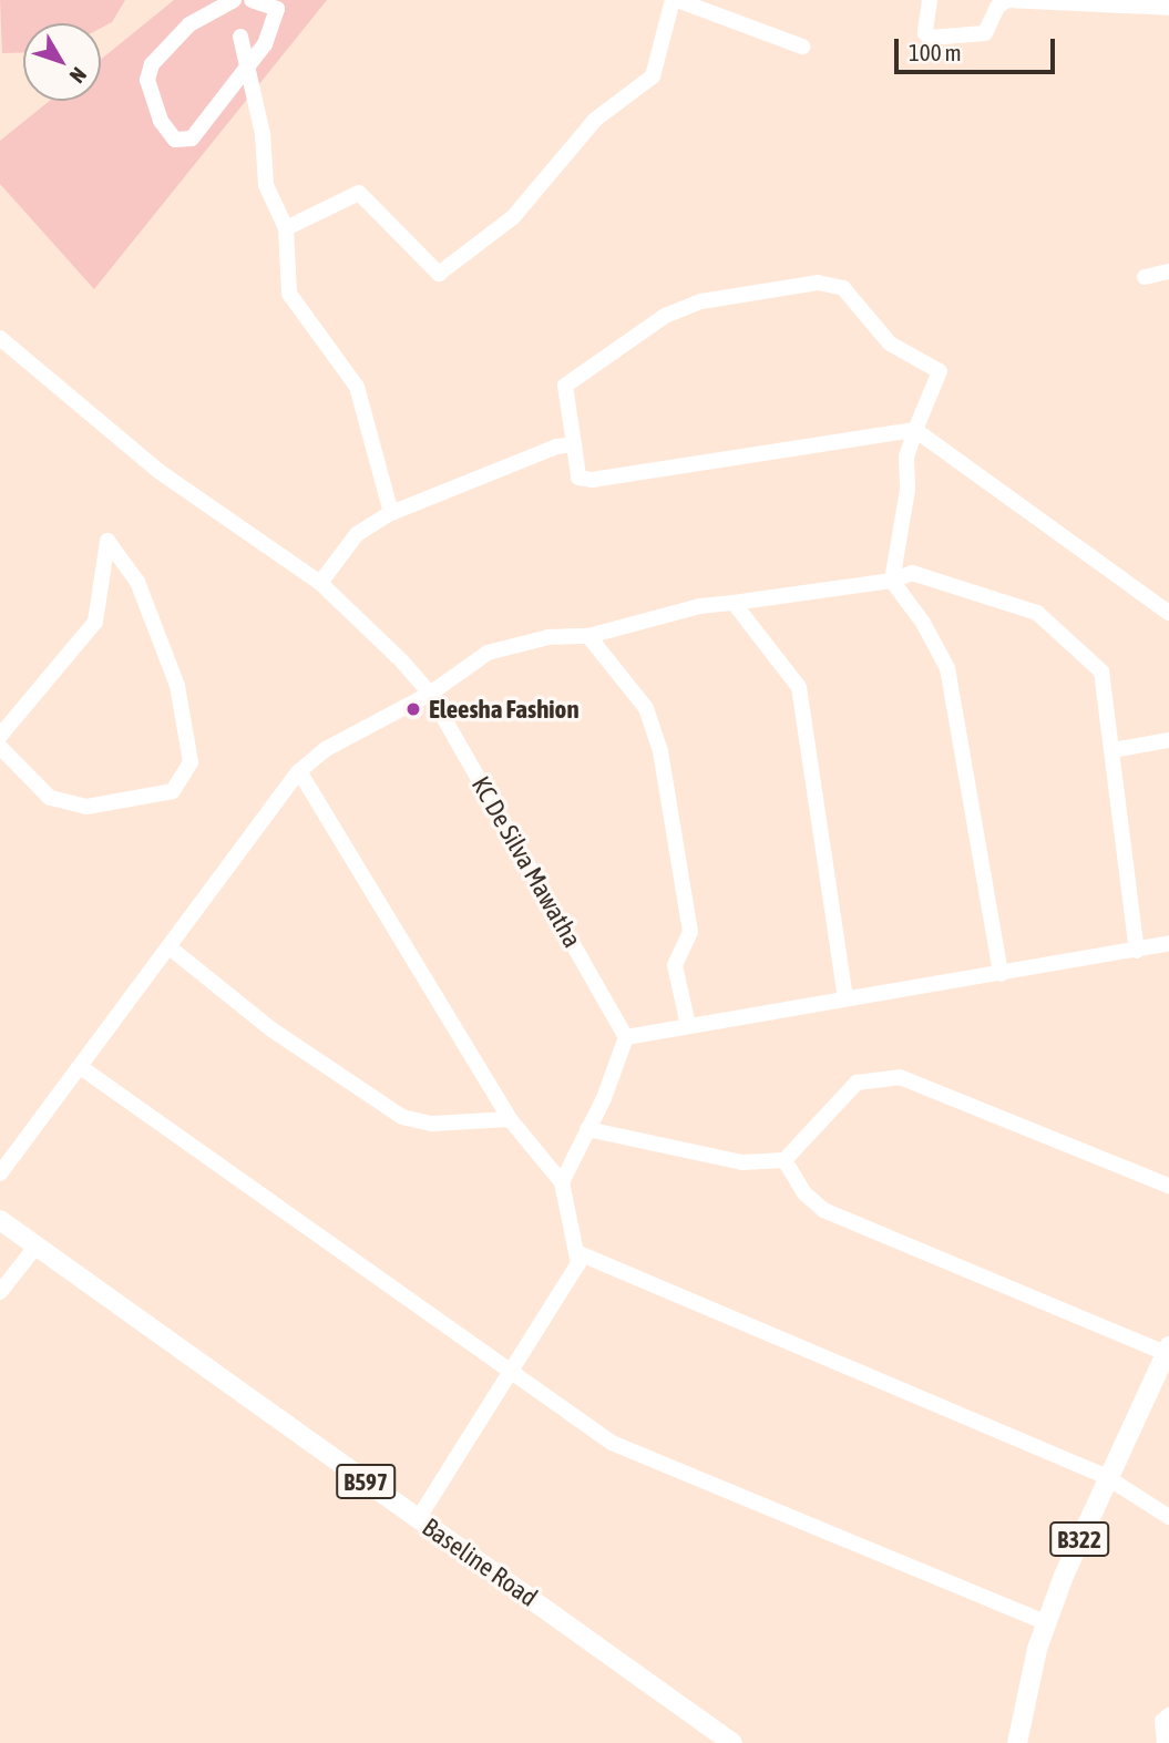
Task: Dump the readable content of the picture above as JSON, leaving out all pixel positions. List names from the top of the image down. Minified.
{"streets":{"main road":["B597","B322","Baseline Road"],"street":["KC De Silva Mawatha"]},"places":["Eleesha Fashion"],"scale_bar":"100 m","north":"bottom right"}
